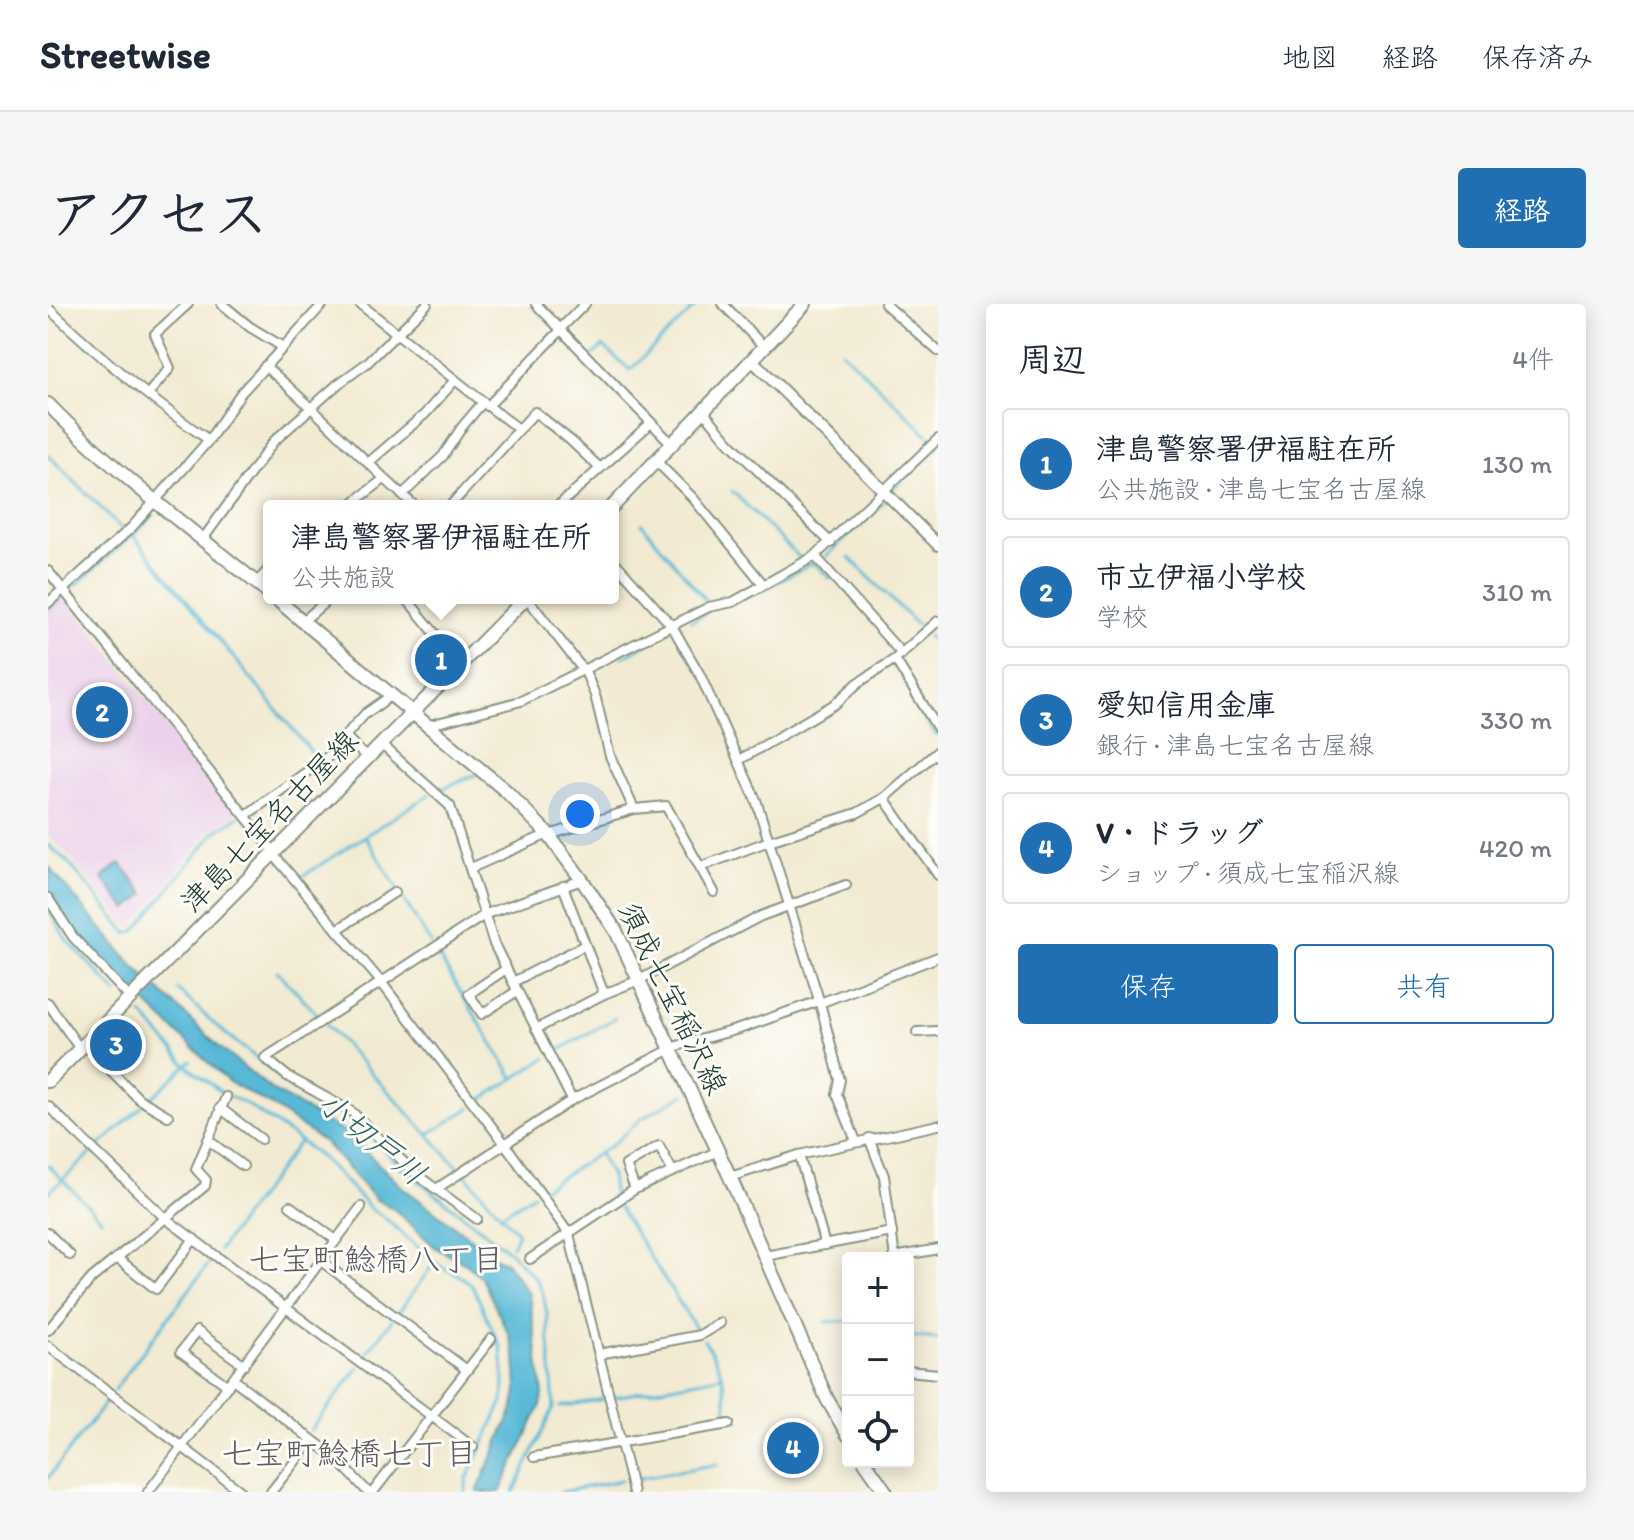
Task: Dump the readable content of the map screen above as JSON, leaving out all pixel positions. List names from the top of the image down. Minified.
{"streets":{"main road":["津島七宝名古屋線","須成七宝稲沢線"]},"crossings":[["津島七宝名古屋線","須成七宝稲沢線"]],"districts":["七宝町鯰橋八丁目","七宝町鯰橋七丁目"],"water":["小切戸川"],"page":{"header":"Streetwise","nav":["地図","経路","保存済み"],"title":"アクセス","buttons":["経路",["保存","共有"]],"heading":["周辺","4件"],"list":[{"mark":"1","name":"津島警察署伊福駐在所","note":"公共施設 · 津島七宝名古屋線","value":"130 m"},{"mark":"2","name":"市立伊福小学校","note":"学校","value":"310 m"},{"mark":"3","name":"愛知信用金庫","note":"銀行 · 津島七宝名古屋線","value":"330 m"},{"mark":"4","name":"V・ドラッグ","note":"ショップ · 須成七宝稲沢線","value":"420 m"}],"popup":["津島警察署伊福駐在所","公共施設"],"pins":["1","2","3","4"],"map_buttons":["+","−"]}}
